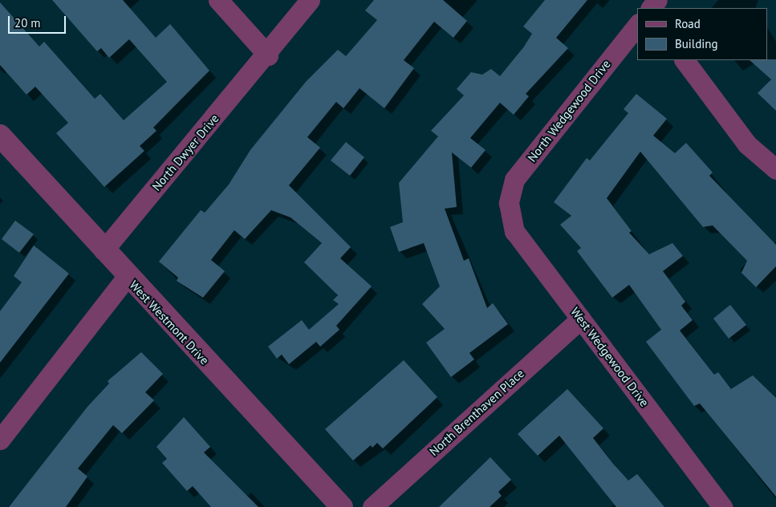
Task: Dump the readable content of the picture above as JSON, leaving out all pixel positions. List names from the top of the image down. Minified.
{"streets":{"street":["North Wedgewood Drive","North Dwyer Drive","West Westmont Drive","West Wedgewood Drive","North Brenthaven Place"]},"crossings":[["North Wedgewood Drive","West Wedgewood Drive"],["North Dwyer Drive","West Westmont Drive"],["West Wedgewood Drive","North Brenthaven Place"]],"legend":["Road","Building"],"scale_bar":"20 m"}
